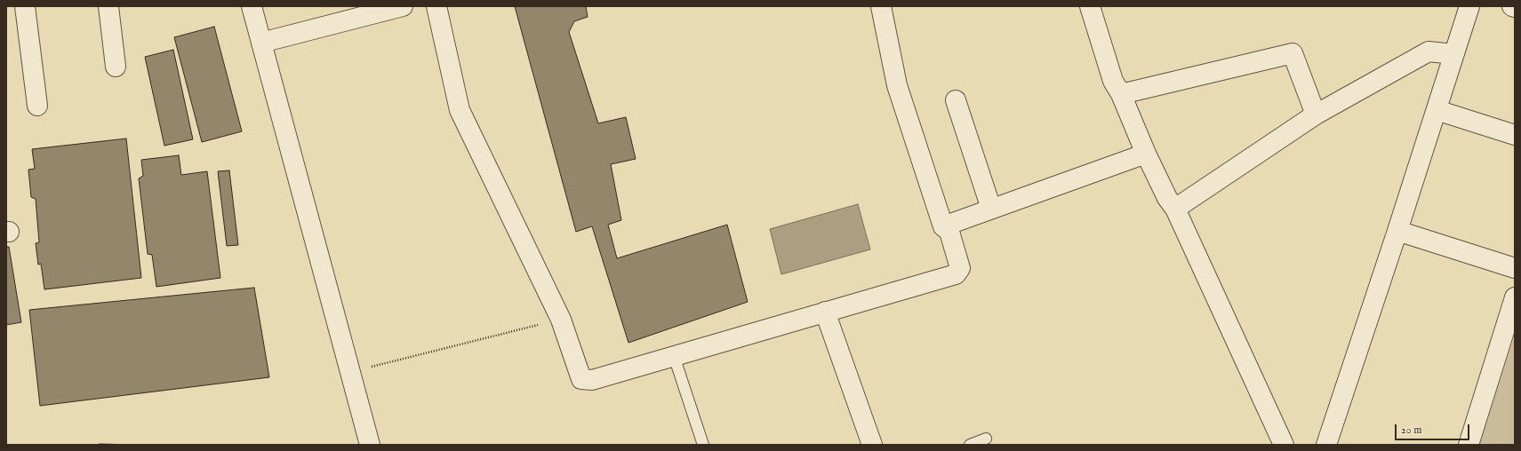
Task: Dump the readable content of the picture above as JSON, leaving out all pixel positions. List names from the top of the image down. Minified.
{"scale_bar":"20 m"}
